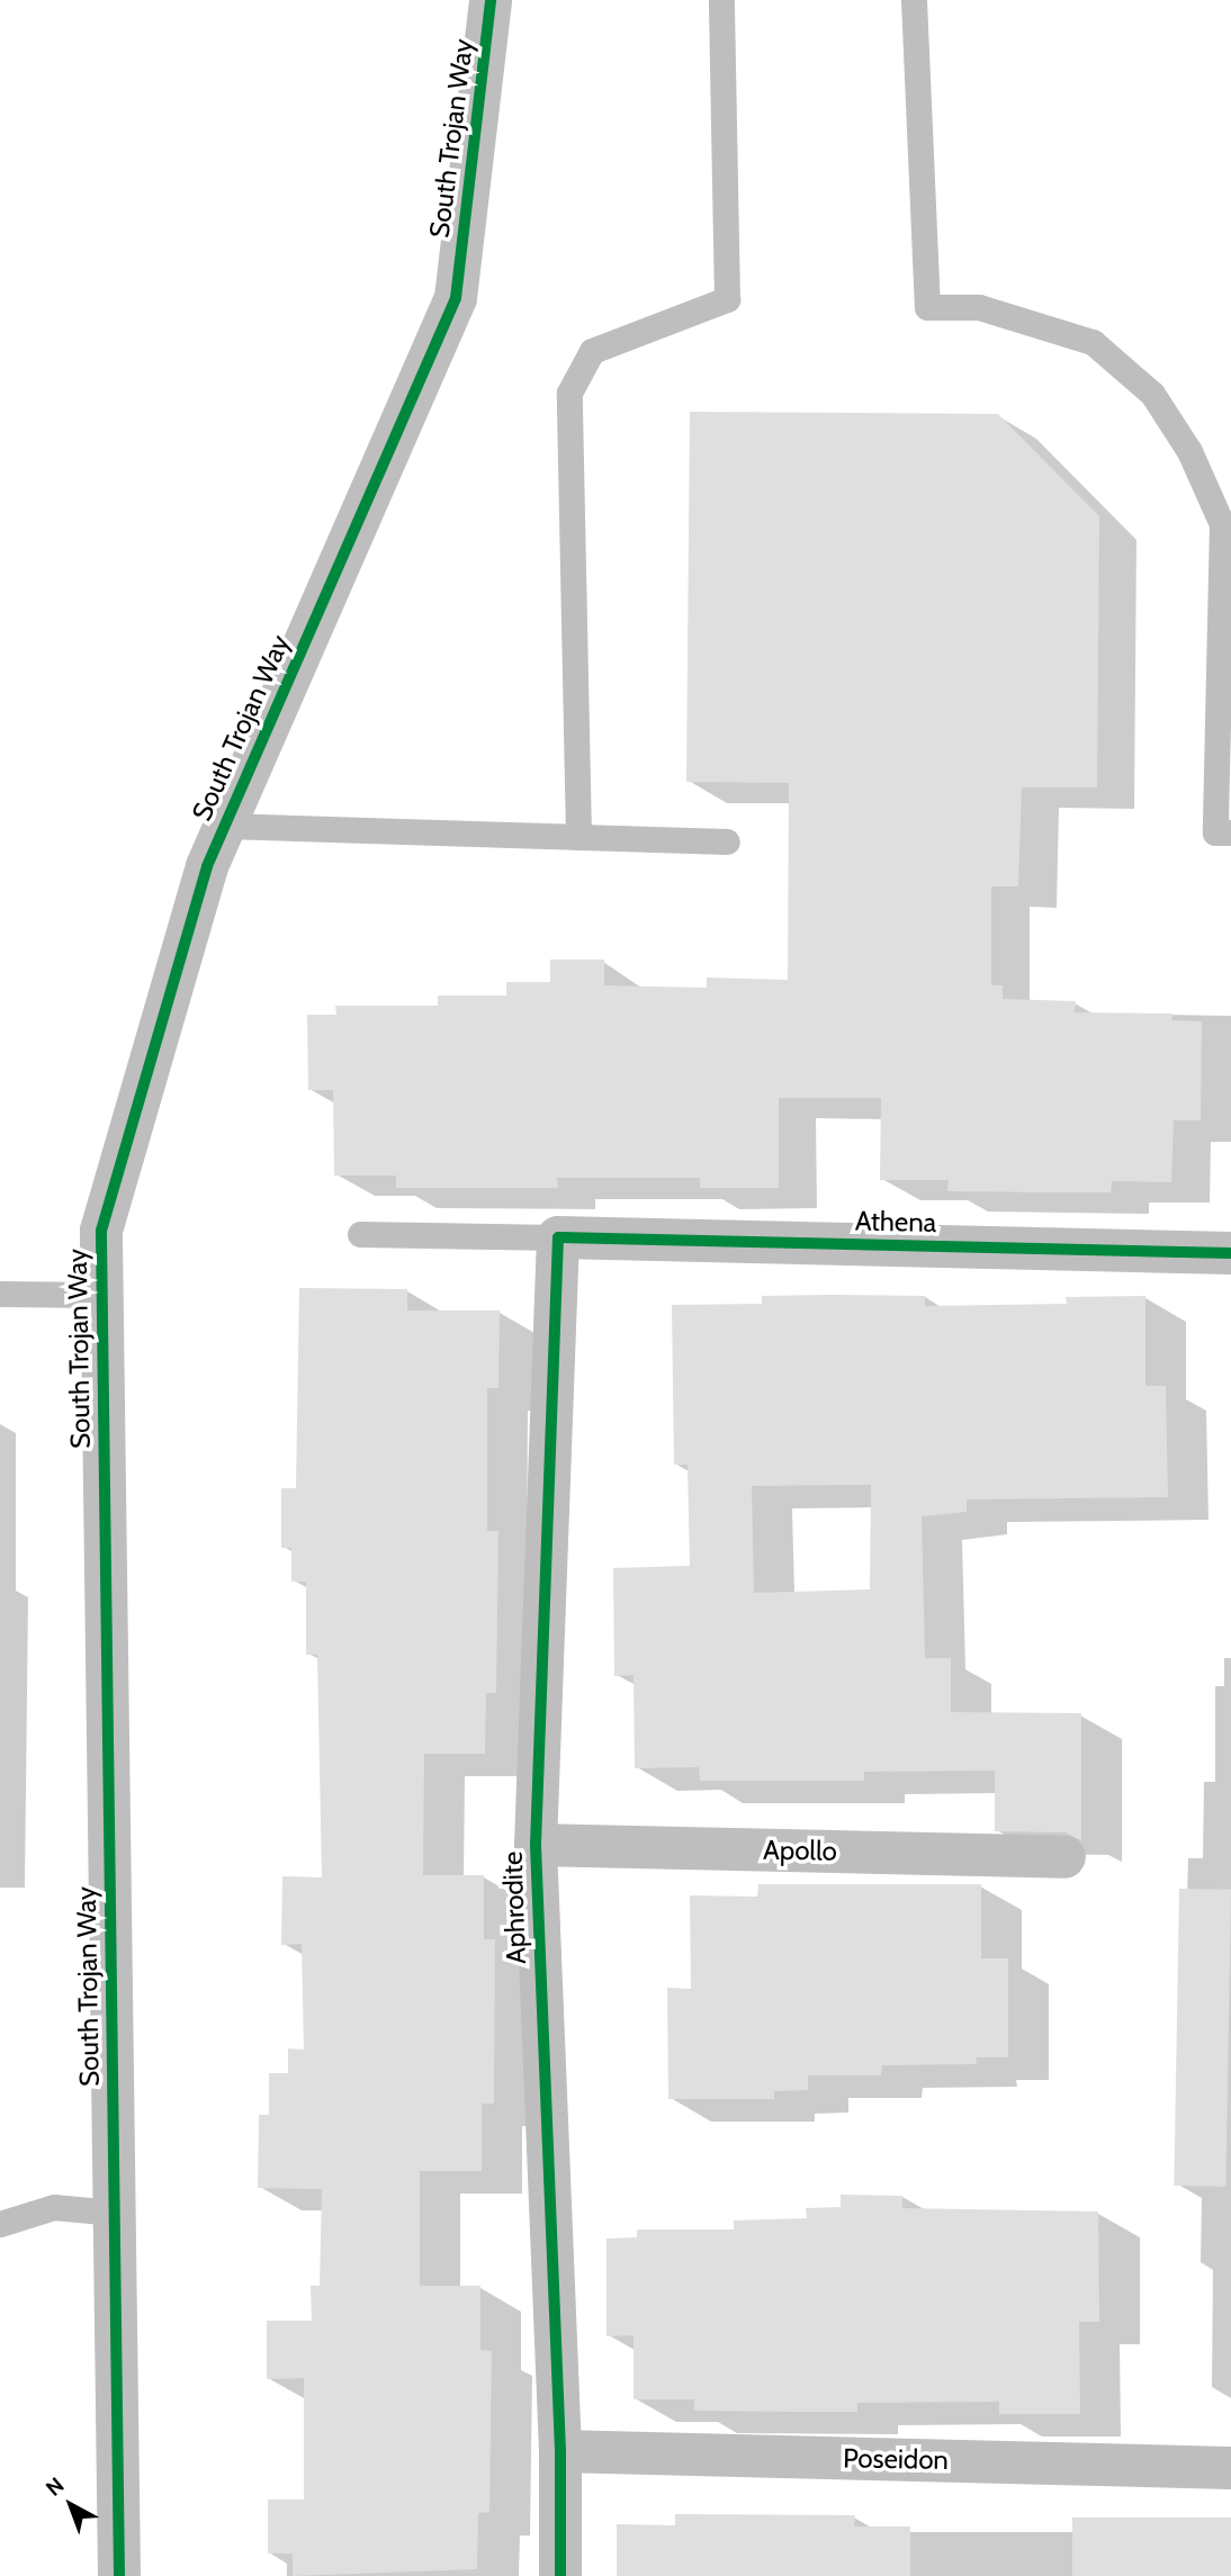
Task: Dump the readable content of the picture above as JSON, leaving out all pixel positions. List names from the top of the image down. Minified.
{"streets":{"street":["South Trojan Way","Athena","Apollo","Aphrodite","Poseidon"]},"crossings":[["Athena","Aphrodite"],["Apollo","Aphrodite"],["Aphrodite","Poseidon"]],"north":"top left"}
